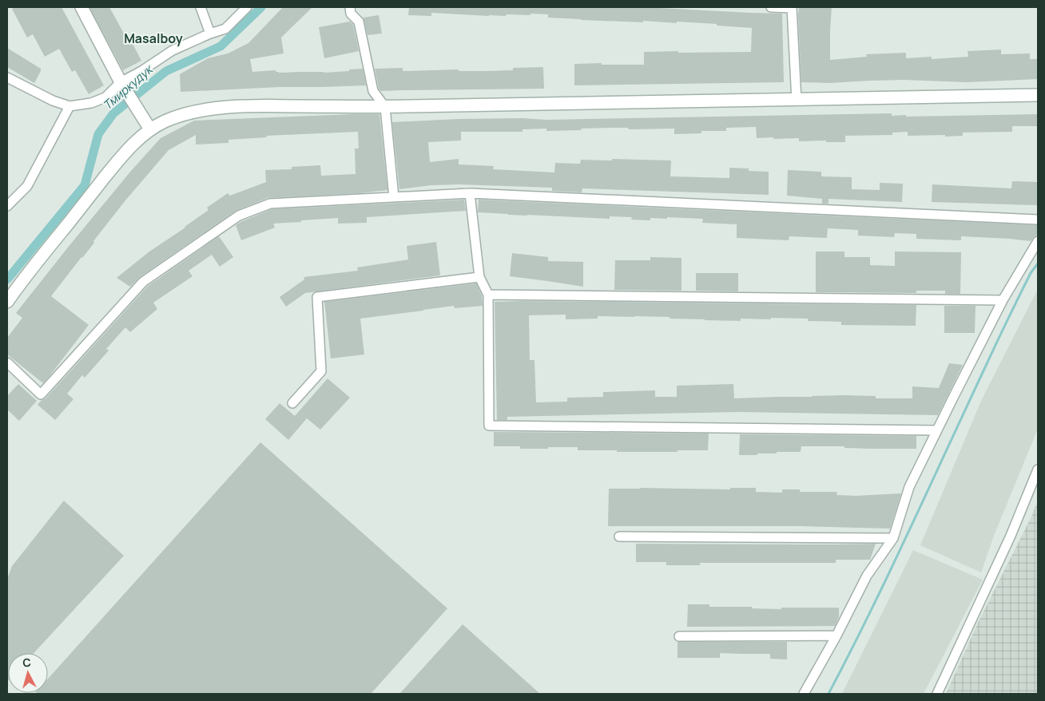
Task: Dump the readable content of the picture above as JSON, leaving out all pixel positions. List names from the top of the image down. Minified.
{"districts":["Masalboy"],"water":["Тмиркудук"],"north":"top"}
